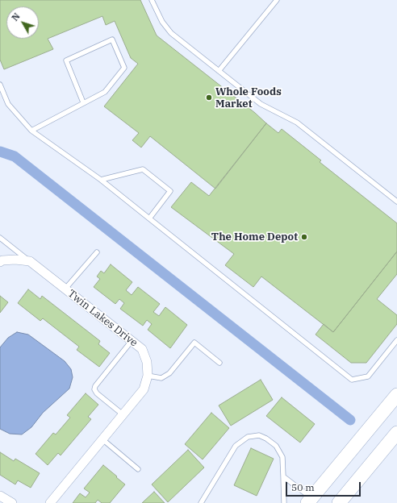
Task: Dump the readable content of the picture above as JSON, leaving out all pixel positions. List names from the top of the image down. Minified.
{"streets":{"street":["Twin Lakes Drive"]},"places":["Whole Foods Market","The Home Depot"],"scale_bar":"50 m","north":"top left"}
